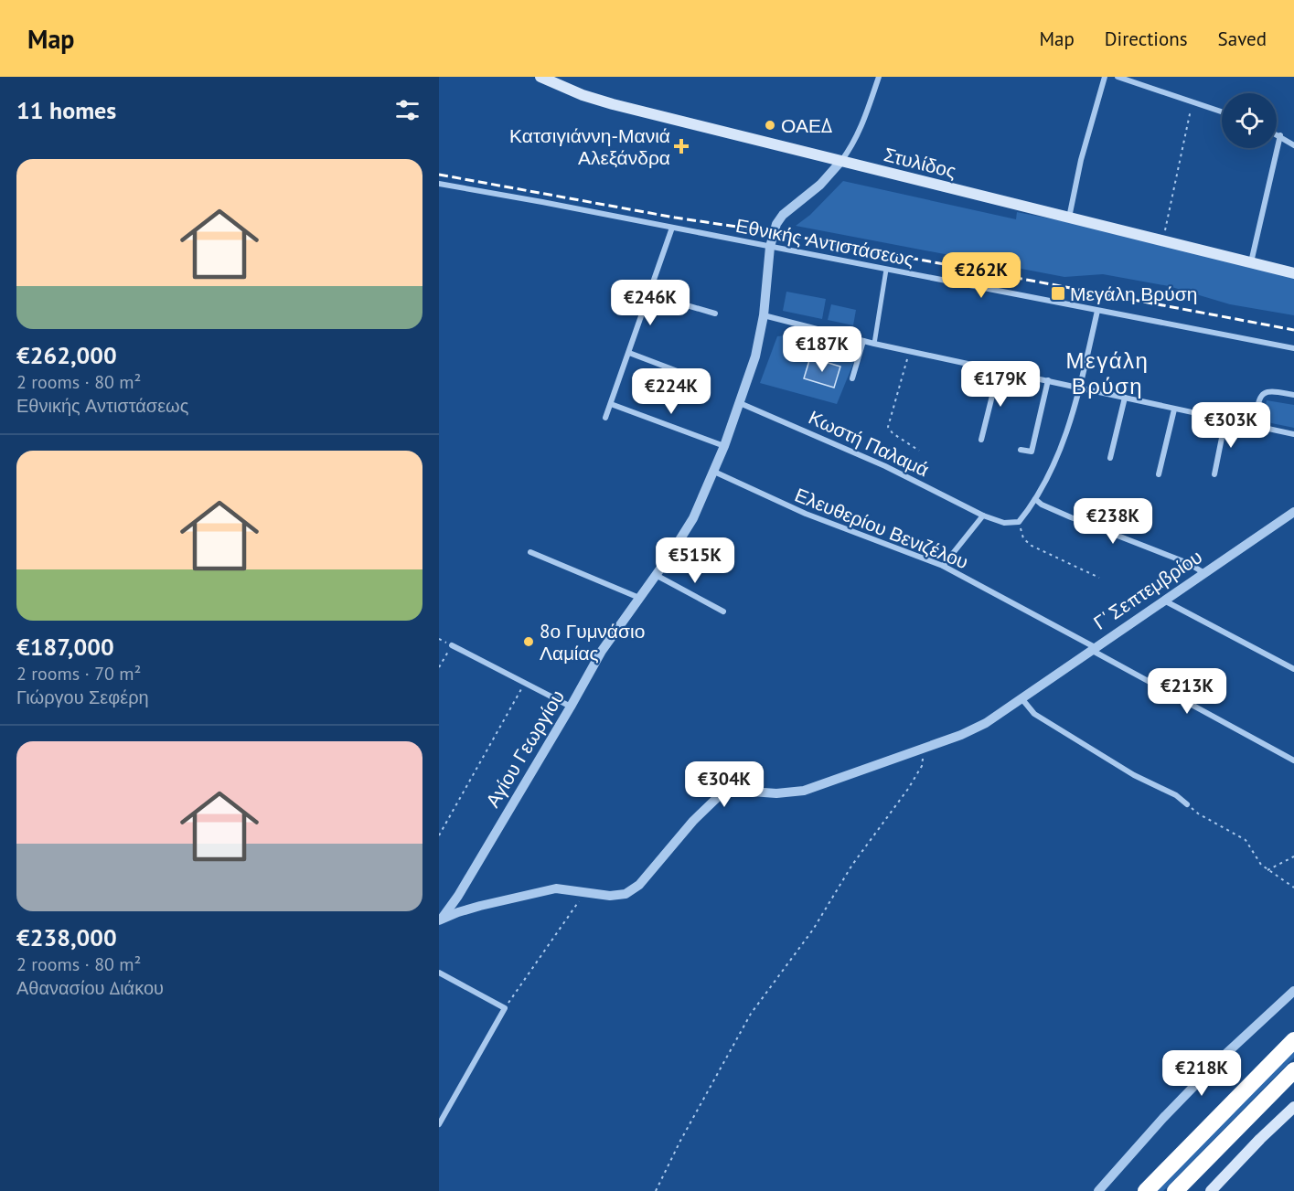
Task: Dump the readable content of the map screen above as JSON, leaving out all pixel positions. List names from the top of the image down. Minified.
{"streets":{"main road":["Στυλίδος"],"street":["Εθνικής Αντιστάσεως","Κωστή Παλαμά","Ελευθερίου Βενιζέλου","Γ' Σεπτεμβρίου","Αγίου Γεωργίου"]},"crossings":[["Στυλίδος","Αγίου Γεωργίου"],["Εθνικής Αντιστάσεως","Αγίου Γεωργίου"],["Κωστή Παλαμά","Αγίου Γεωργίου"],["Ελευθερίου Βενιζέλου","Γ' Σεπτεμβρίου"],["Ελευθερίου Βενιζέλου","Αγίου Γεωργίου"],["Γ' Σεπτεμβρίου","Αγίου Γεωργίου"]],"districts":["Μεγάλη Βρύση"],"places":{"other":["ΟΑΕΔ","8ο Γυμνάσιο Λαμίας"],"health":["Κατσιγιάννη-Μανιά Αλεξάνδρα"],"transit":["Μεγάλη Βρύση"]},"page":{"header":"Map","nav":["Map","Directions","Saved"],"heading":"11 homes","list":[{"name":"€262,000","note":"2 rooms · 80 m² · Εθνικής Αντιστάσεως"},{"name":"€187,000","note":"2 rooms · 70 m² · Γιώργου Σεφέρη"},{"name":"€238,000","note":"2 rooms · 80 m² · Αθανασίου Διάκου"}],"price":["€262K","€246K","€187K","€179K","€224K","€303K","€238K","€515K","€213K","€304K","€218K"]}}
